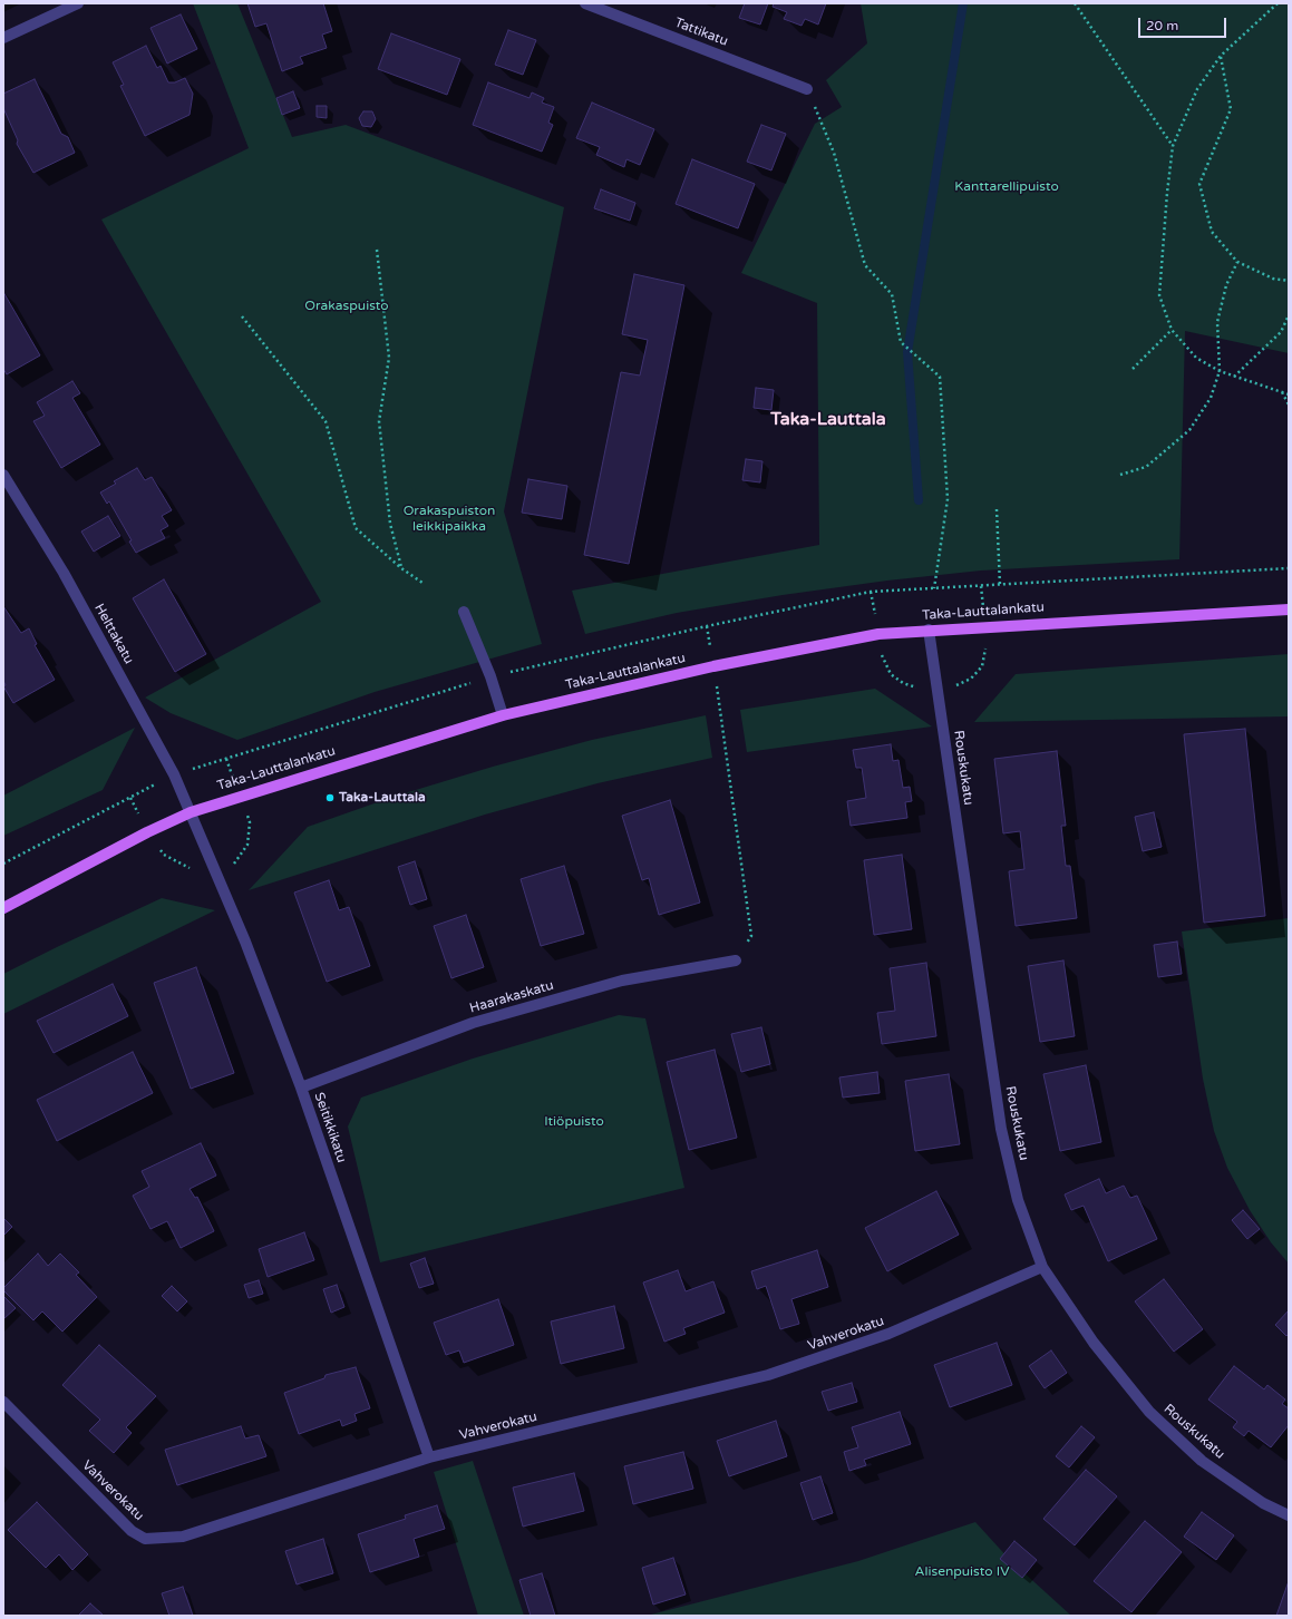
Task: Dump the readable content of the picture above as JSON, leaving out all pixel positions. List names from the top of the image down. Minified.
{"streets":{"main road":["Taka-Lauttalankatu"],"street":["Tattikatu","Helttakatu","Rouskukatu","Haarakaskatu","Seitikkikatu","Vahverokatu"]},"crossings":[["Taka-Lauttalankatu","Helttakatu"],["Taka-Lauttalankatu","Rouskukatu"],["Taka-Lauttalankatu","Seitikkikatu"],["Helttakatu","Seitikkikatu"],["Rouskukatu","Vahverokatu"],["Haarakaskatu","Seitikkikatu"],["Seitikkikatu","Vahverokatu"]],"districts":["Taka-Lauttala"],"parks":["Kanttarellipuisto","Orakaspuisto","Orakaspuiston leikkipaikka","Itiöpuisto","Alisenpuisto IV"],"places":["Taka-Lauttala"],"scale_bar":"20 m"}
